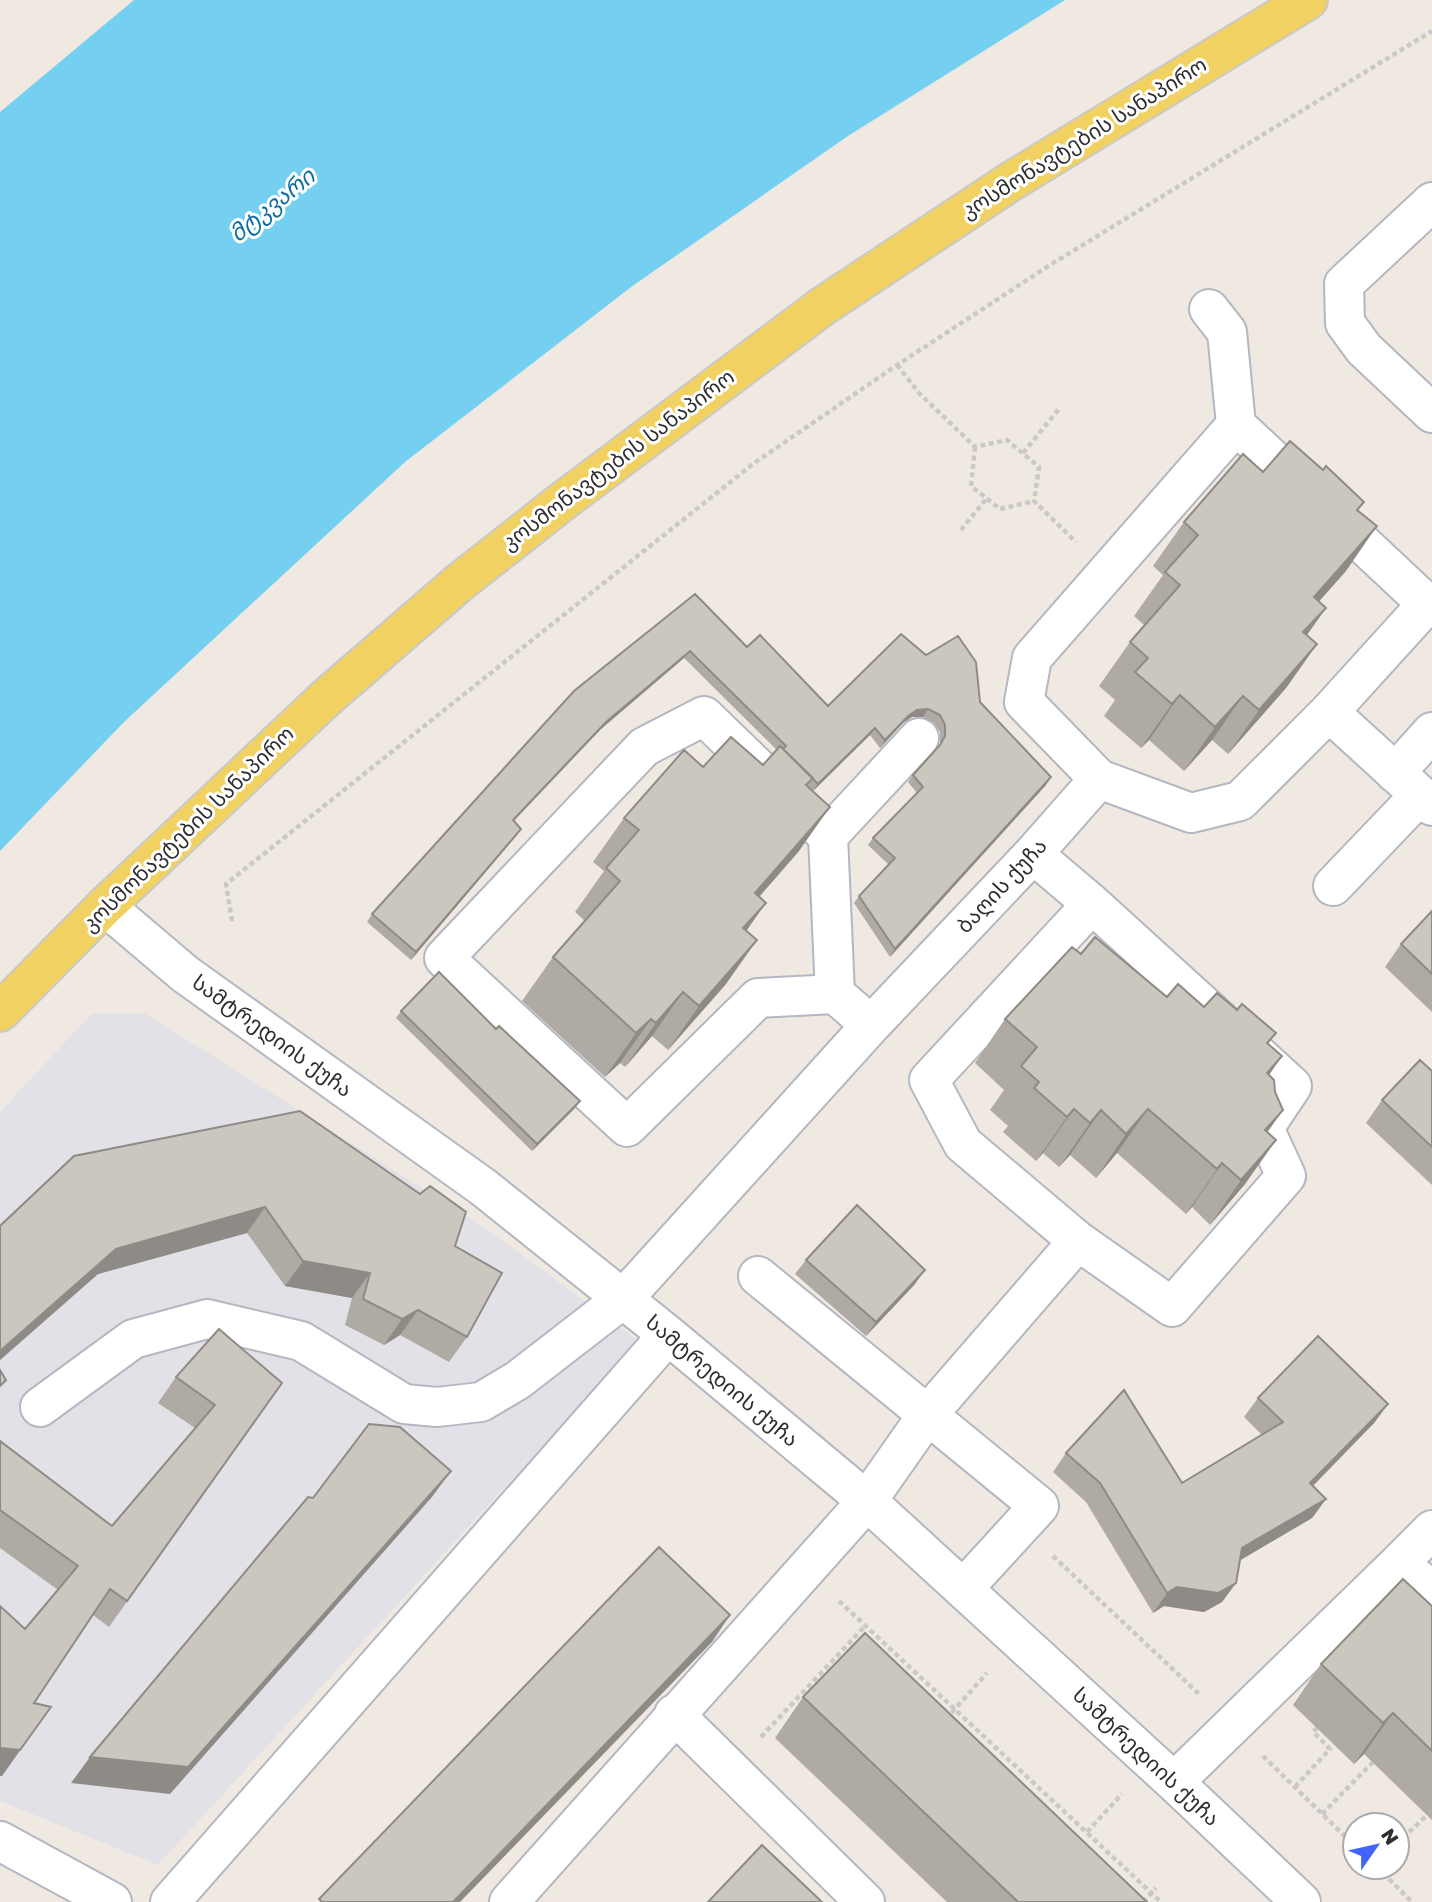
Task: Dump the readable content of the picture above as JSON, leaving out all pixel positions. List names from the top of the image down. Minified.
{"streets":{"main road":["კოსმონავტების სანაპირო"],"street":["ბაღის ქუჩა","სამტრედიის ქუჩა"]},"crossings":[["კოსმონავტების სანაპირო","სამტრედიის ქუჩა"],["ბაღის ქუჩა","სამტრედიის ქუჩა"]],"water":["მტკვარი"],"north":"top right"}
